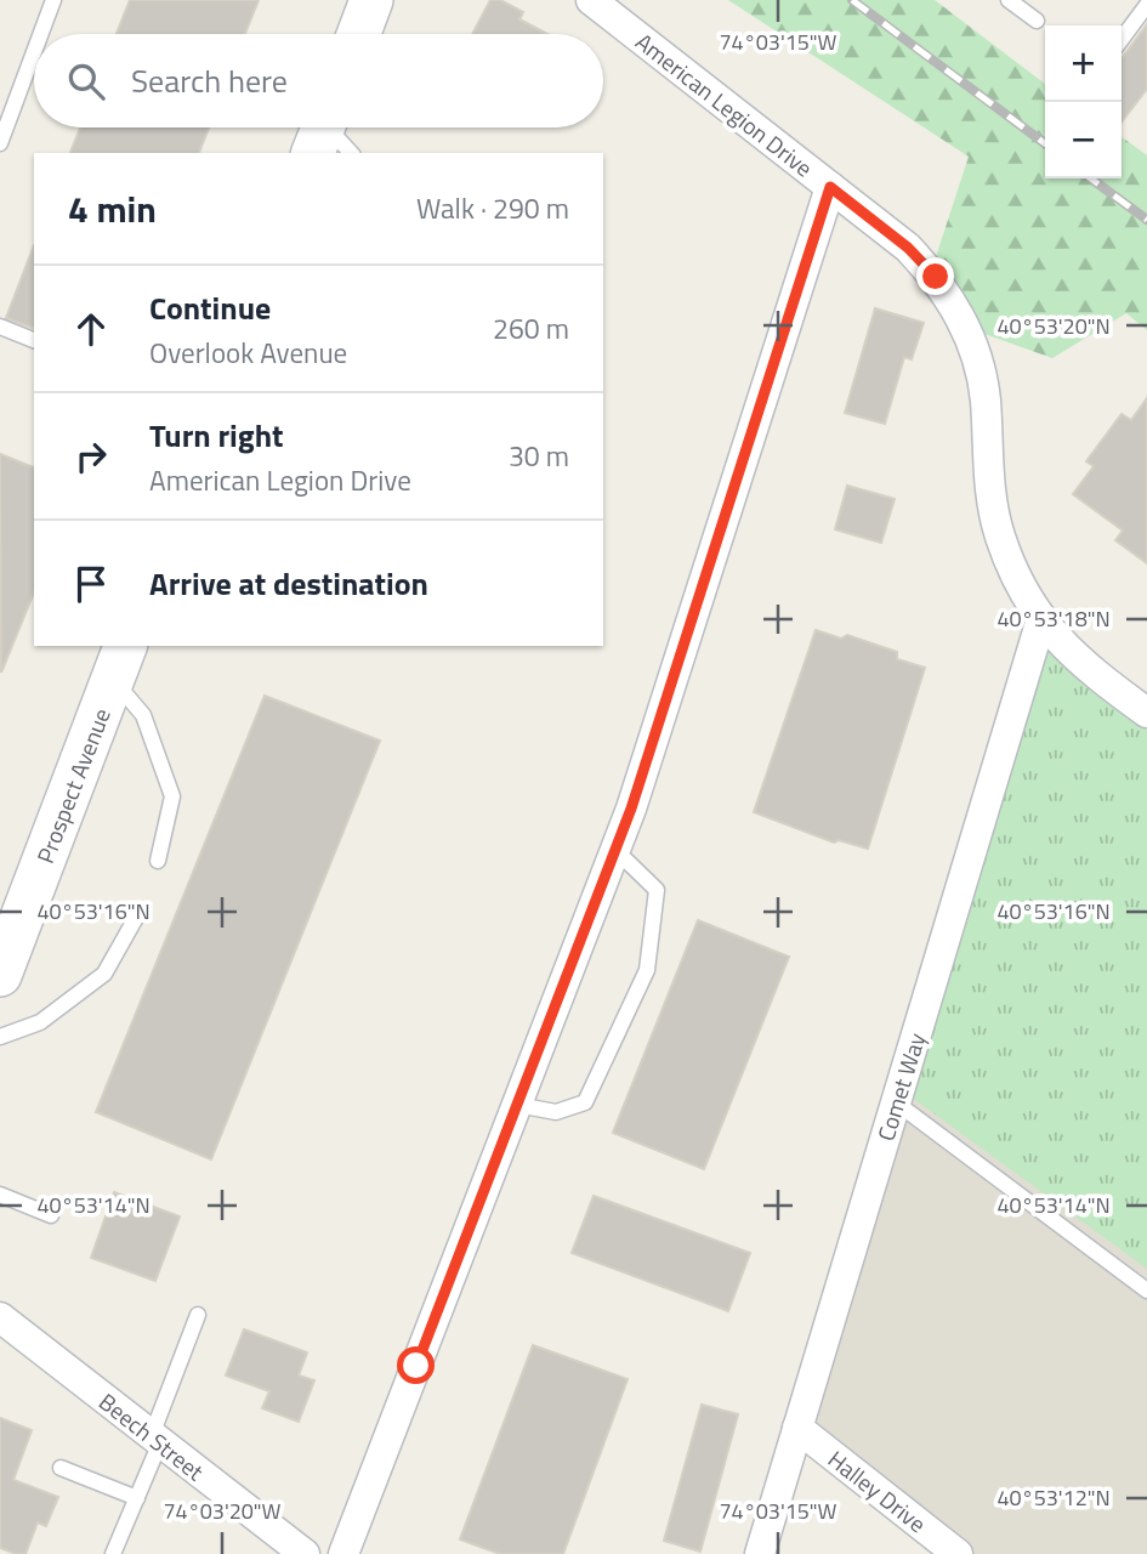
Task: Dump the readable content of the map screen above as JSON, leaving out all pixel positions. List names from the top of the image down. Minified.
{"streets":{"street":["American Legion Drive","Prospect Avenue","Comet Way","Beech Street","Halley Drive"]},"crossings":[["American Legion Drive","Comet Way"],["Comet Way","Halley Drive"]],"page":{"map_buttons":["+","−"],"search":"Search here","heading":["4 min","Walk · 290 m"],"list":[["Continue","Overlook Avenue","260 m"],["Turn right","American Legion Drive","30 m"],"Arrive at destination"]},"coordinates":["74°03'15\"W","40°53'20\"N","40°53'18\"N","40°53'16\"N","40°53'14\"N","40°53'12\"N","74°03'20\"W"]}
